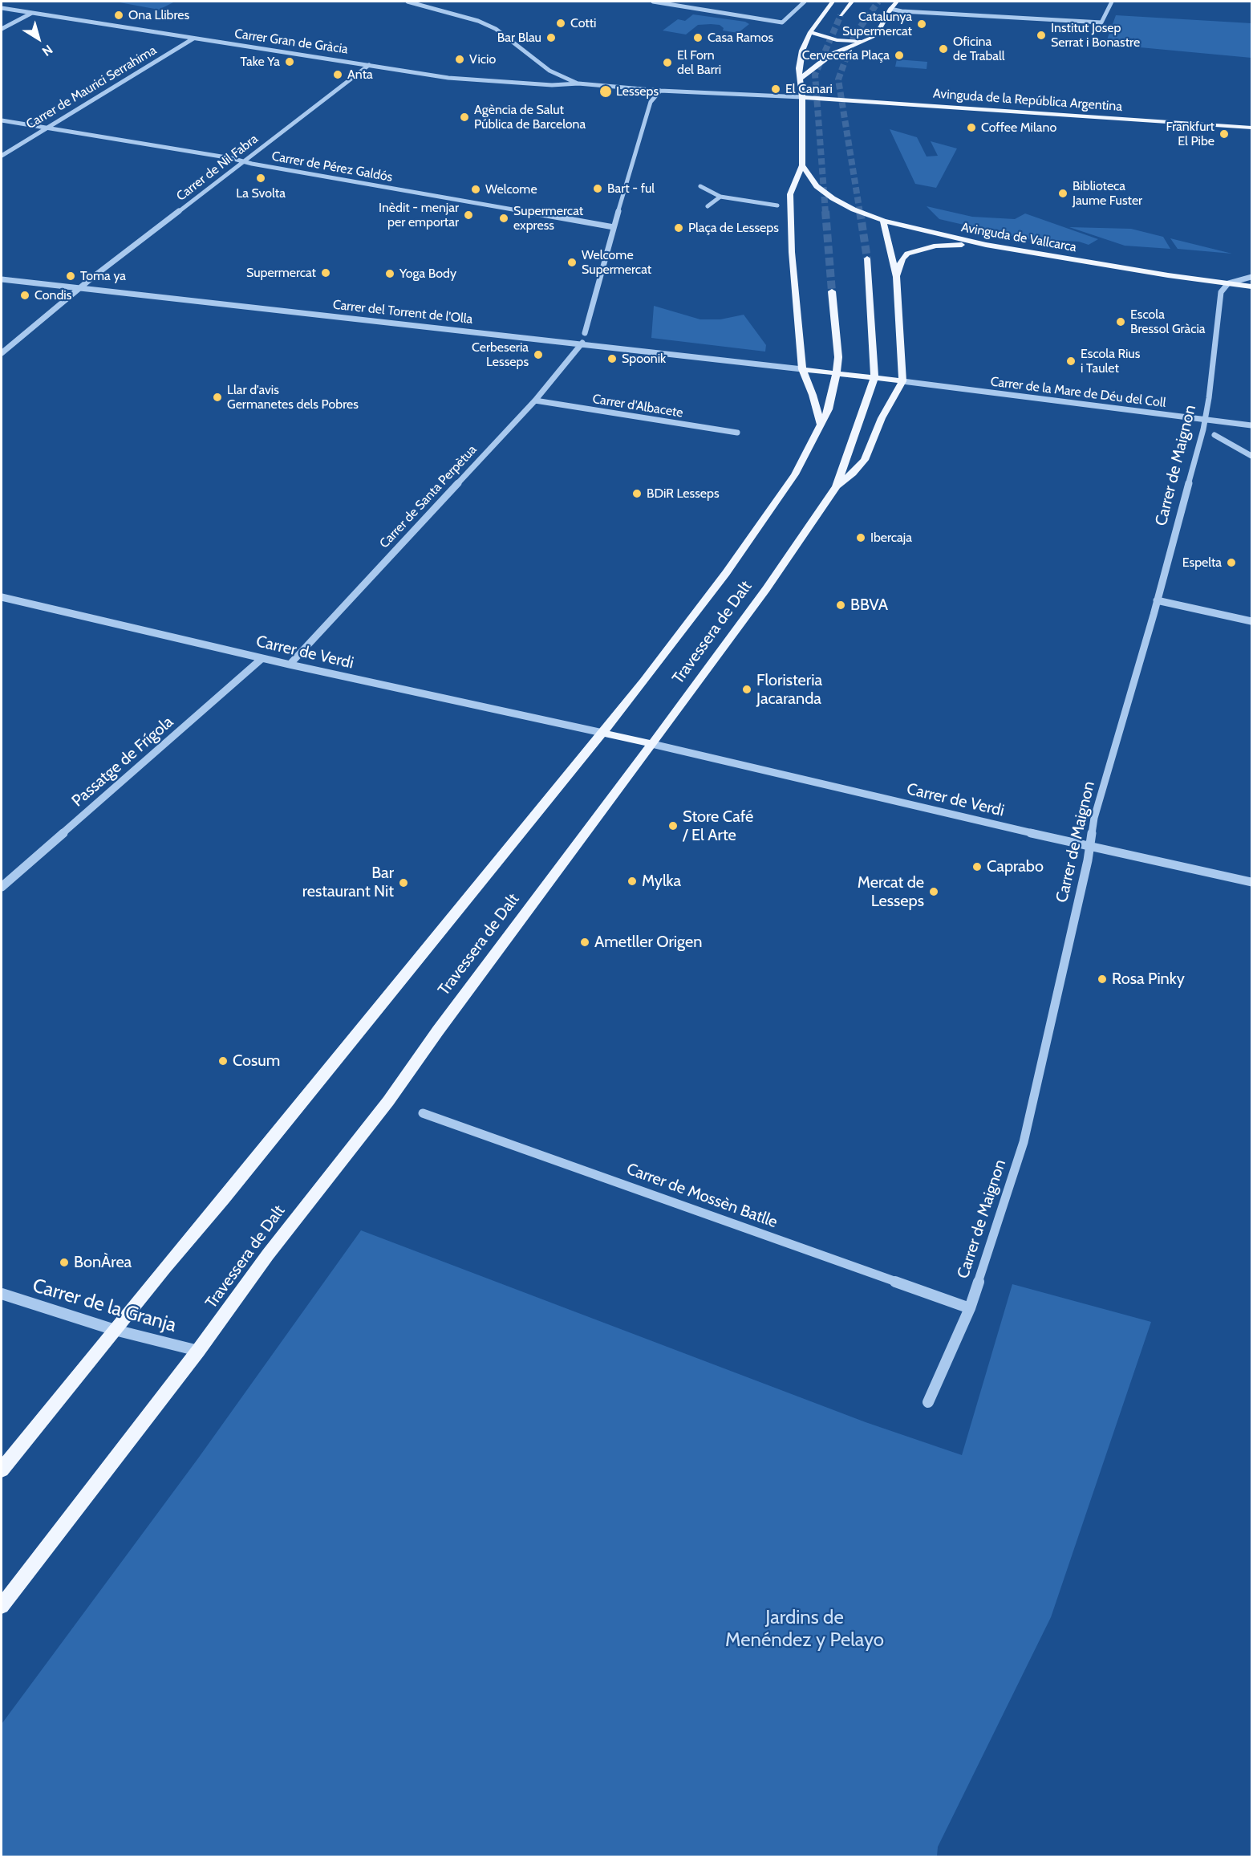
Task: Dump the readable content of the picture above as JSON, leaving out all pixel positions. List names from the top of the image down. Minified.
{"streets":{"main road":["Avinguda de la República Argentina","Avinguda de Vallcarca","Travessera de Dalt"],"street":["Carrer Gran de Gràcia","Carrer de Maurici Serrahima","Carrer de Pérez Galdós","Carrer de Nil Fabra","Carrer del Torrent de l'Olla","Carrer de la Mare de Déu del Coll","Carrer d'Albacete","Carrer de Maignon","Carrer de Santa Perpètua","Carrer de Verdi","Passatge de Frígola","Carrer de Mossèn Batlle","Carrer de la Granja"]},"crossings":[["Carrer Gran de Gràcia","Carrer de Maurici Serrahima"],["Carrer Gran de Gràcia","Carrer de Nil Fabra"],["Carrer de Maurici Serrahima","Carrer de Pérez Galdós"],["Carrer de Pérez Galdós","Carrer de Nil Fabra"],["Carrer de Nil Fabra","Carrer del Torrent de l'Olla"],["Avinguda de Vallcarca","Carrer de Maignon"],["Carrer del Torrent de l'Olla","Carrer de Santa Perpètua"],["Carrer de la Mare de Déu del Coll","Carrer de Maignon"],["Carrer d'Albacete","Carrer de Santa Perpètua"],["Carrer de Maignon","Carrer de Verdi"],["Carrer de Maignon","Carrer de Mossèn Batlle"],["Carrer de Santa Perpètua","Carrer de Verdi"],["Travessera de Dalt","Carrer de Verdi"],["Travessera de Dalt","Carrer de la Granja"],["Carrer de Verdi","Passatge de Frígola"]],"parks":["Jardins de Menéndez y Pelayo"],"places":["Ona Llibres","Cotti","Catalunya Supermercat","Institut Josep Serrat i Bonastre","Bar Blau","Casa Ramos","Oficina de Traball","Cervecería Plaça","Vicio","Take Ya","El Forn del Barri","Anta","El Canari","Lesseps","Agència de Salut Pública de Barcelona","Coffee Milano","Frankfurt El Pibe","La Svolta","Bart - ful","Welcome","Biblioteca Jaume Fuster","Inèdit - menjar per emportar","Supermercat express","Plaça de Lesseps","Welcome Supermercat","Supermercat","Yoga Body","Toma ya","Condis","Escola Bressol Gràcia","Cerbeseria Lesseps","Spoonik","Escola Rius i Taulet","Llar d'avis Germanetes dels Pobres","BDiR Lesseps","Ibercaja","Espelta","BBVA","Floristeria Jacaranda","Store Café / El Arte","Caprabo","Mylka","Bar restaurant Nit","Mercat de Lesseps","Ametller Origen","Rosa Pinky","Cosum","BonÀrea"],"north":"bottom right"}
